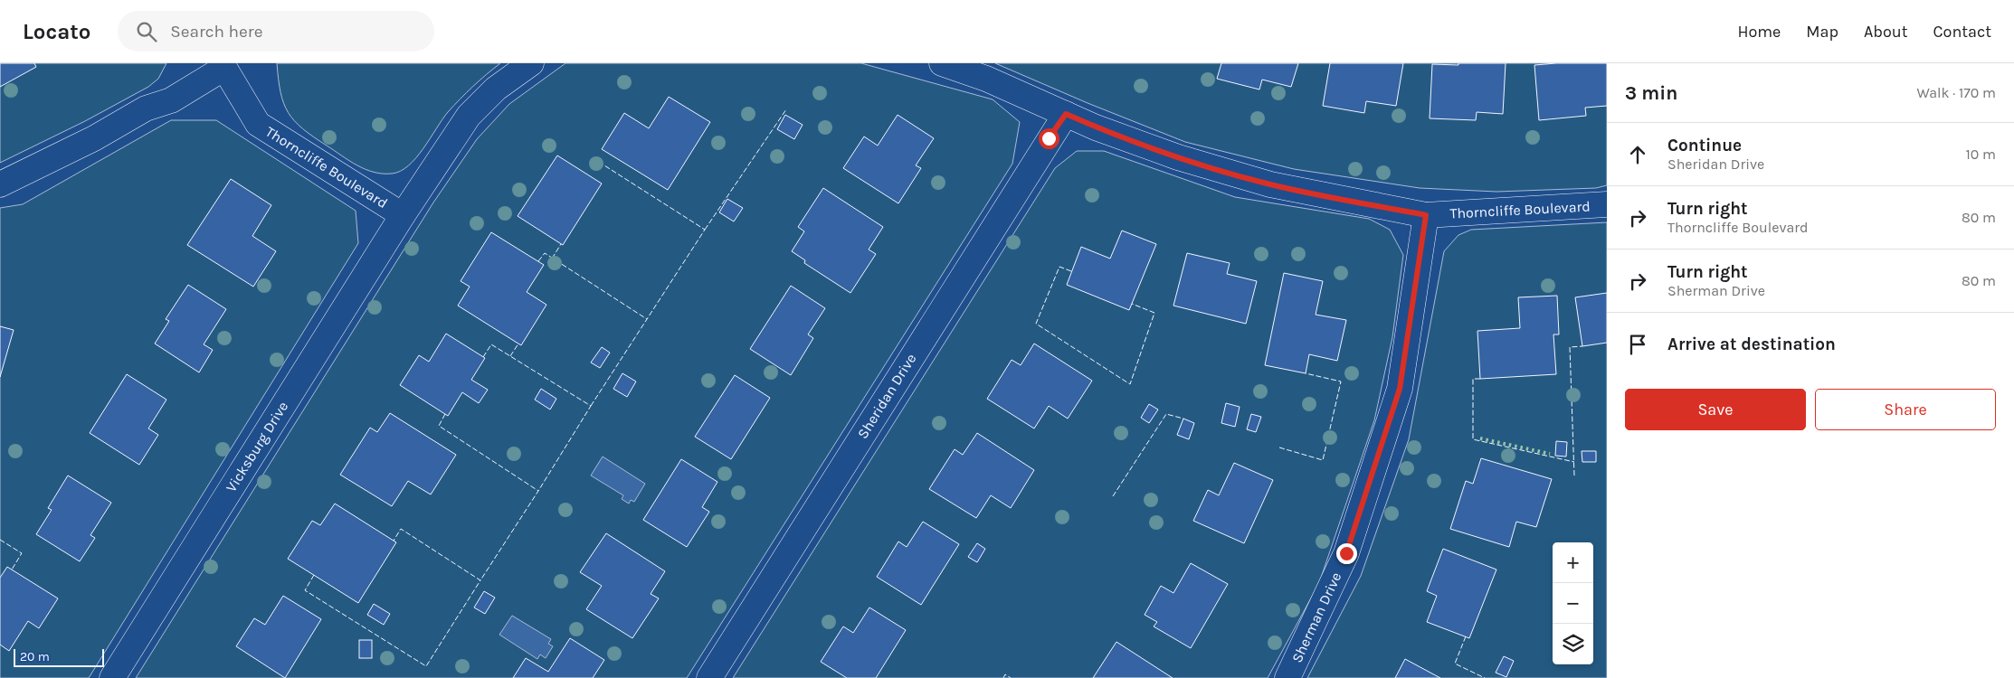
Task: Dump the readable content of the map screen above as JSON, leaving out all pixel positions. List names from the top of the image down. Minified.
{"streets":{"street":["Thorncliffe Boulevard","Sheridan Drive","Vicksburg Drive","Sherman Drive"]},"crossings":[["Thorncliffe Boulevard","Sheridan Drive"],["Thorncliffe Boulevard","Vicksburg Drive"],["Thorncliffe Boulevard","Sherman Drive"]],"scale_bar":"20 m","page":{"header":"Locato","search":"Search here","nav":["Home","Map","About","Contact"],"heading":["3 min","Walk · 170 m"],"list":[["Continue","Sheridan Drive","10 m"],["Turn right","Thorncliffe Boulevard","80 m"],["Turn right","Sherman Drive","80 m"],"Arrive at destination"],"buttons":["Save","Share"],"map_buttons":["+","−"],"scale":"20 m"}}
